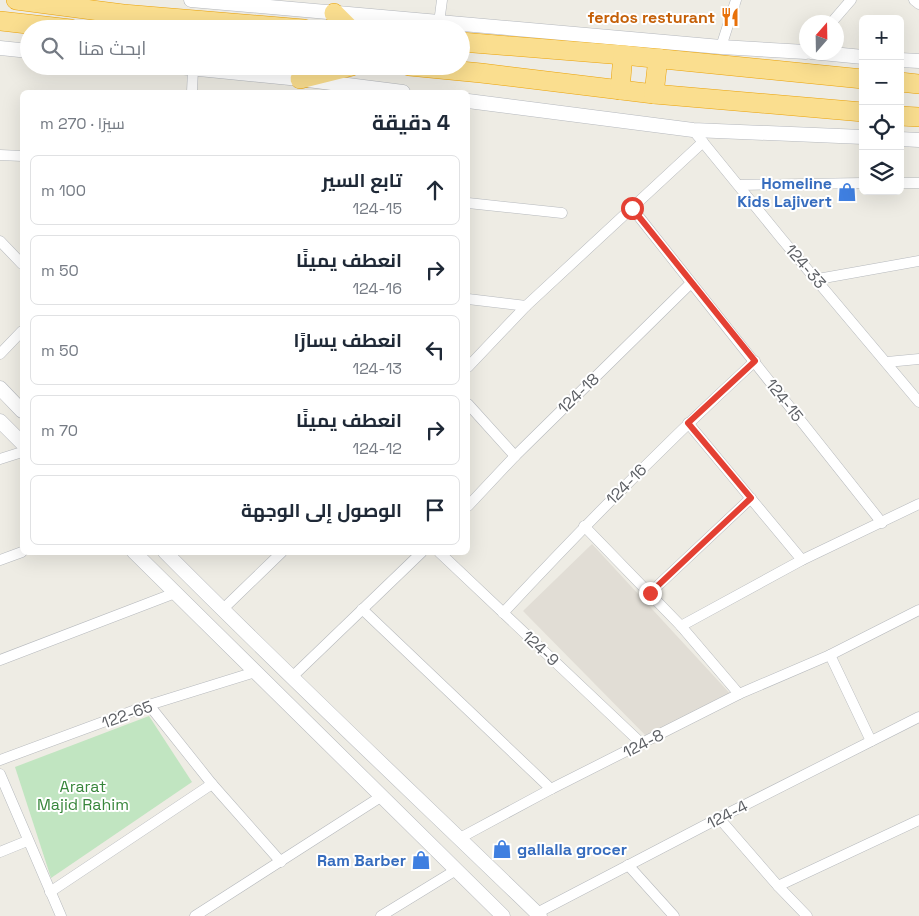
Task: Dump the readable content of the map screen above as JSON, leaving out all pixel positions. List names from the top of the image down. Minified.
{"streets":{"street":["124-33","124-18","124-15","124-16","124-9","122-65","124-8","124-4"]},"crossings":[["124-18","124-15"],["124-15","124-16"],["124-16","124-9"],["124-9","124-8"]],"parks":["Ararat Majid Rahim"],"places":{"restaurant":["ferdos resturant"],"shop":["Homeline Kids Lajivert","gallalla grocer","Ram Barber"]},"north":"top","page":{"map_buttons":["+","−"],"search":"ابحث هنا","heading":["4 دقيقة","سيرًا · 270 m"],"list":[["تابع السير","124-15","100 m"],["انعطف يمينًا","124-16","50 m"],["انعطف يسارًا","124-13","50 m"],["انعطف يمينًا","124-12","70 m"],"الوصول إلى الوجهة"]}}
